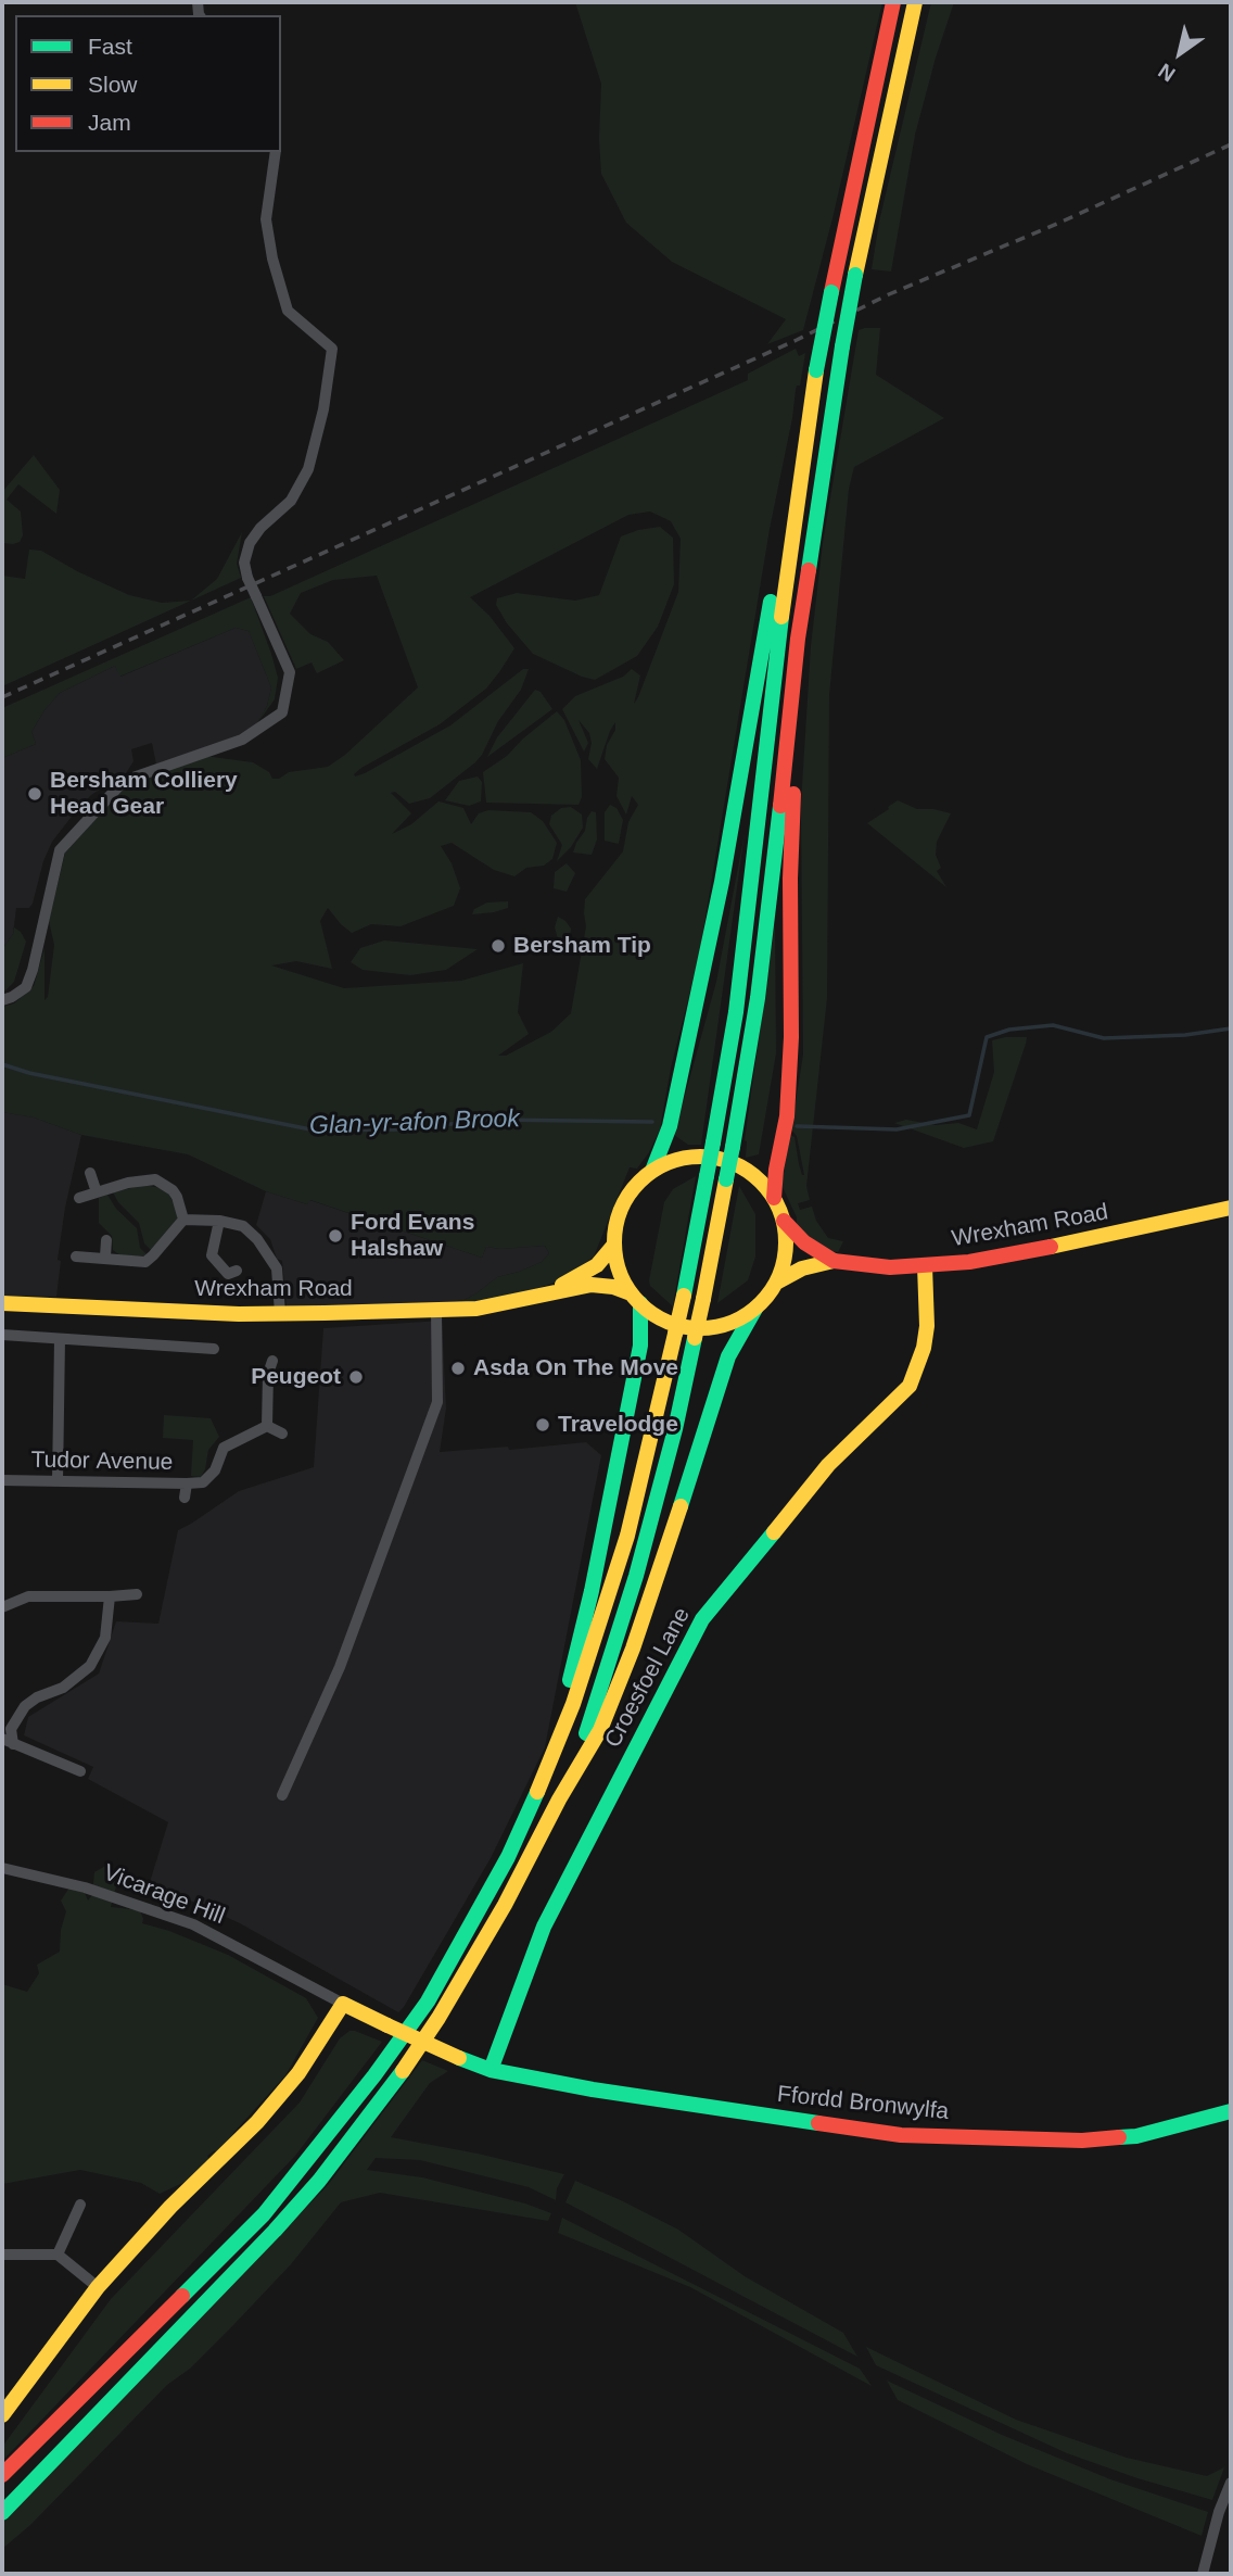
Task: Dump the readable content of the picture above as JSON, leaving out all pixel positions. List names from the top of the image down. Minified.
{"streets":{"main road":["Wrexham Road","Croesfoel Lane","Ffordd Bronwylfa"],"street":["Tudor Avenue","Vicarage Hill"]},"crossings":[["Wrexham Road","Croesfoel Lane"],["Croesfoel Lane","Ffordd Bronwylfa"],["Vicarage Hill","Ffordd Bronwylfa"]],"water":["Glan-yr-afon Brook"],"places":["Bersham Colliery Head Gear","Bersham Tip","Ford Evans Halshaw","Asda On The Move","Peugeot","Travelodge"],"legend":["Fast","Slow","Jam"],"north":"bottom left"}
